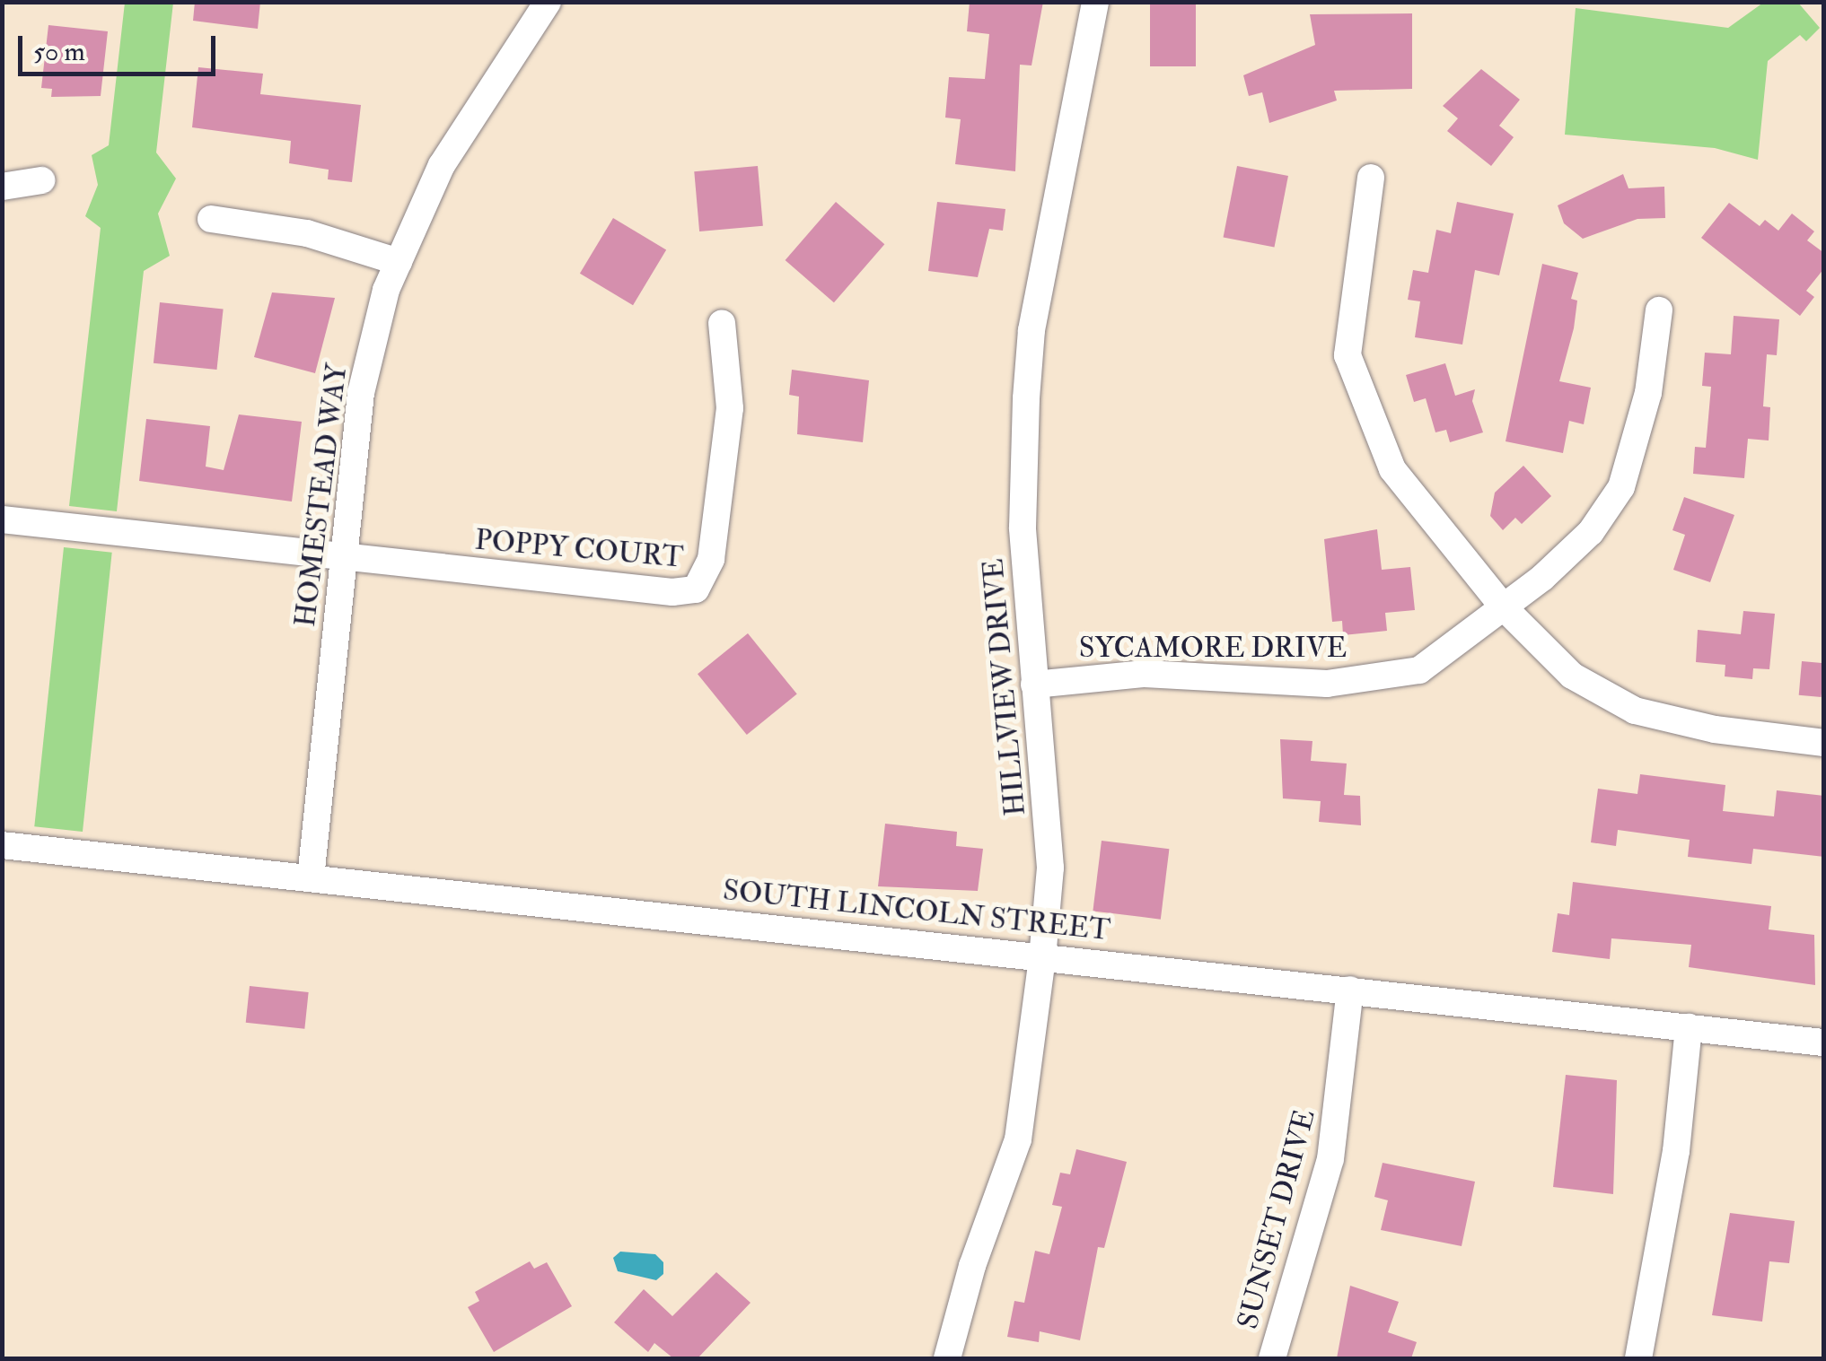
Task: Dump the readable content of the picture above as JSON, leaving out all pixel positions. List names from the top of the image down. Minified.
{"streets":{"street":["HOMESTEAD WAY","POPPY COURT","SYCAMORE DRIVE","HILLVIEW DRIVE","SOUTH LINCOLN STREET","SUNSET DRIVE"]},"crossings":[["HOMESTEAD WAY","POPPY COURT"],["HOMESTEAD WAY","SOUTH LINCOLN STREET"],["SYCAMORE DRIVE","HILLVIEW DRIVE"],["HILLVIEW DRIVE","SOUTH LINCOLN STREET"],["SOUTH LINCOLN STREET","SUNSET DRIVE"]],"scale_bar":"50 m"}
